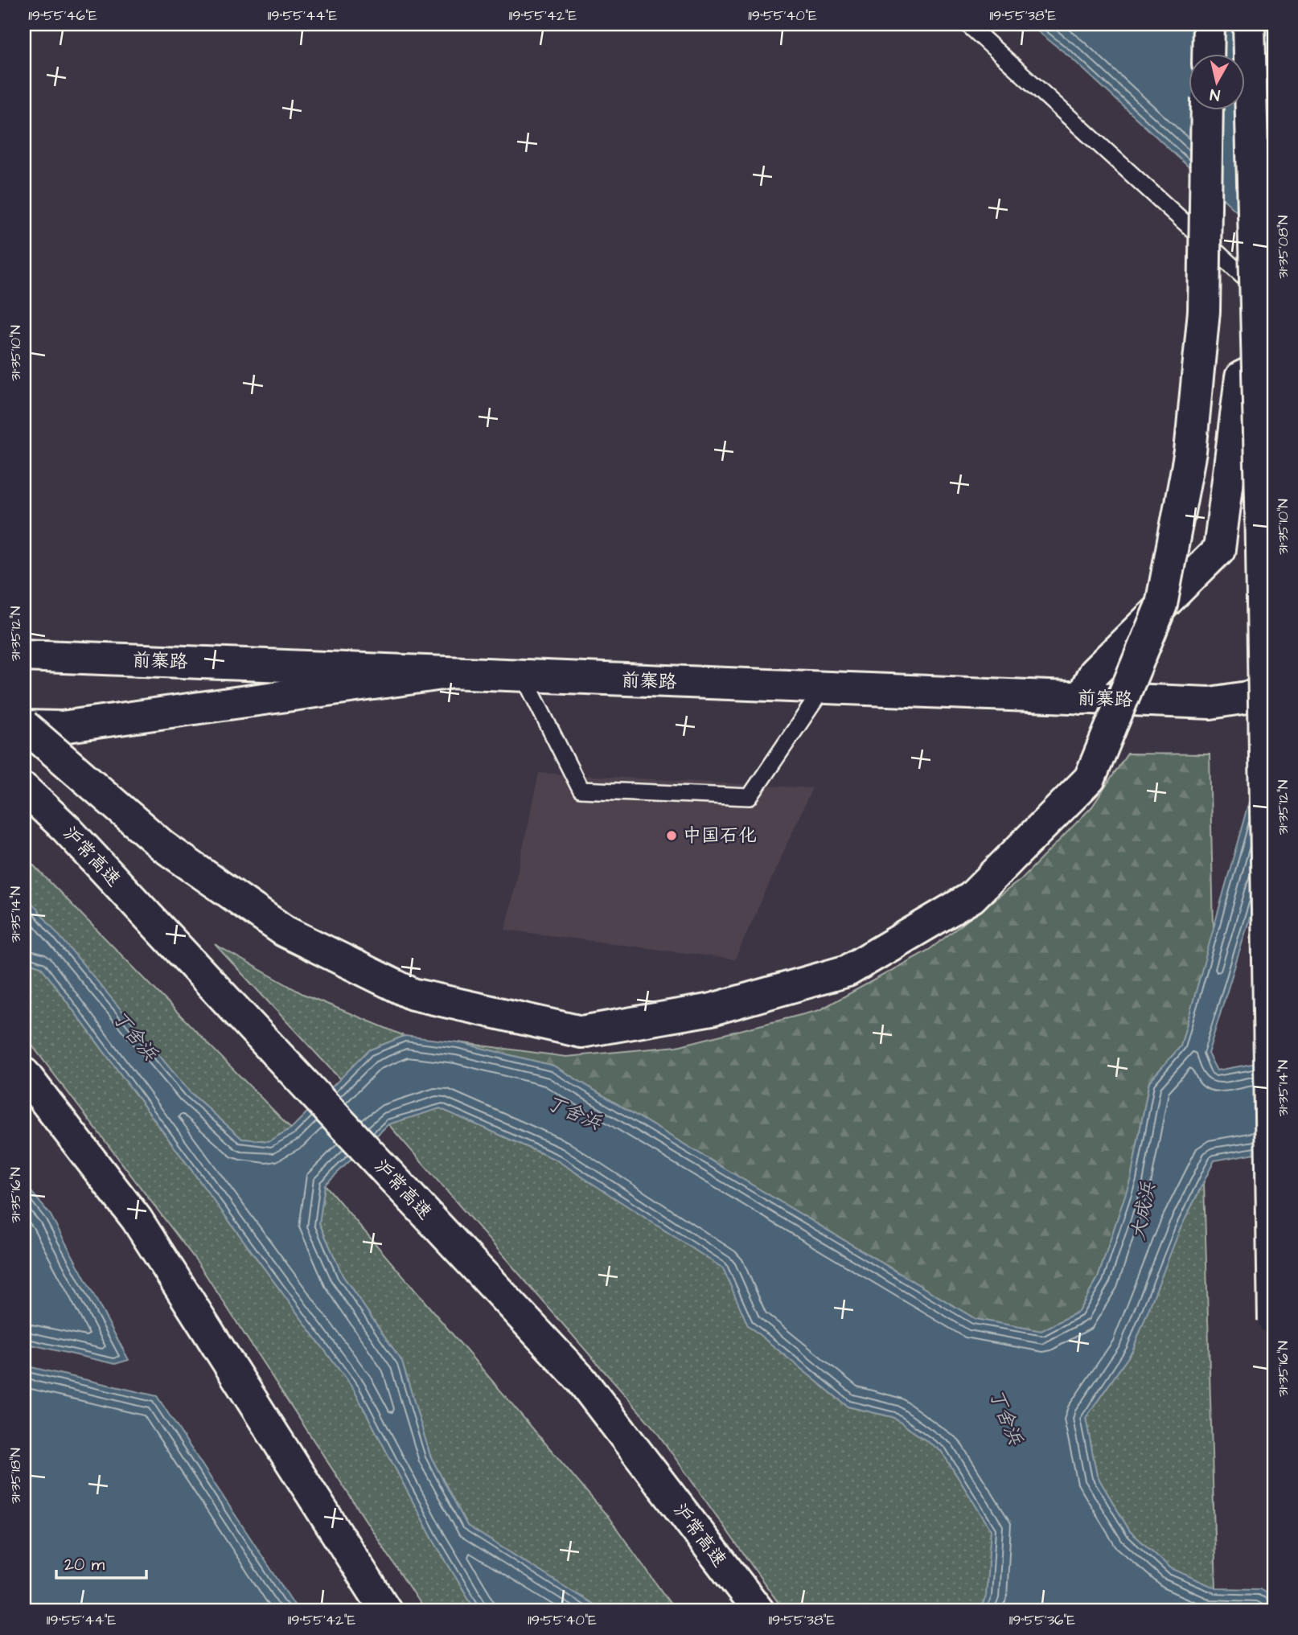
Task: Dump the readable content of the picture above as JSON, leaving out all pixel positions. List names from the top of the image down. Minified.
{"streets":{"main road":["前寨路","沪常高速"]},"water":["丁舍浜","大成浜"],"places":["中国石化"],"scale_bar":"20 m","north":"bottom","coordinates":["119°55'46\"E","119°55'44\"E","119°55'42\"E","119°55'40\"E","119°55'38\"E","31°35'08\"N","31°35'10\"N","31°35'12\"N","31°35'14\"N","31°35'16\"N","31°35'18\"N","119°55'36\"E"]}
